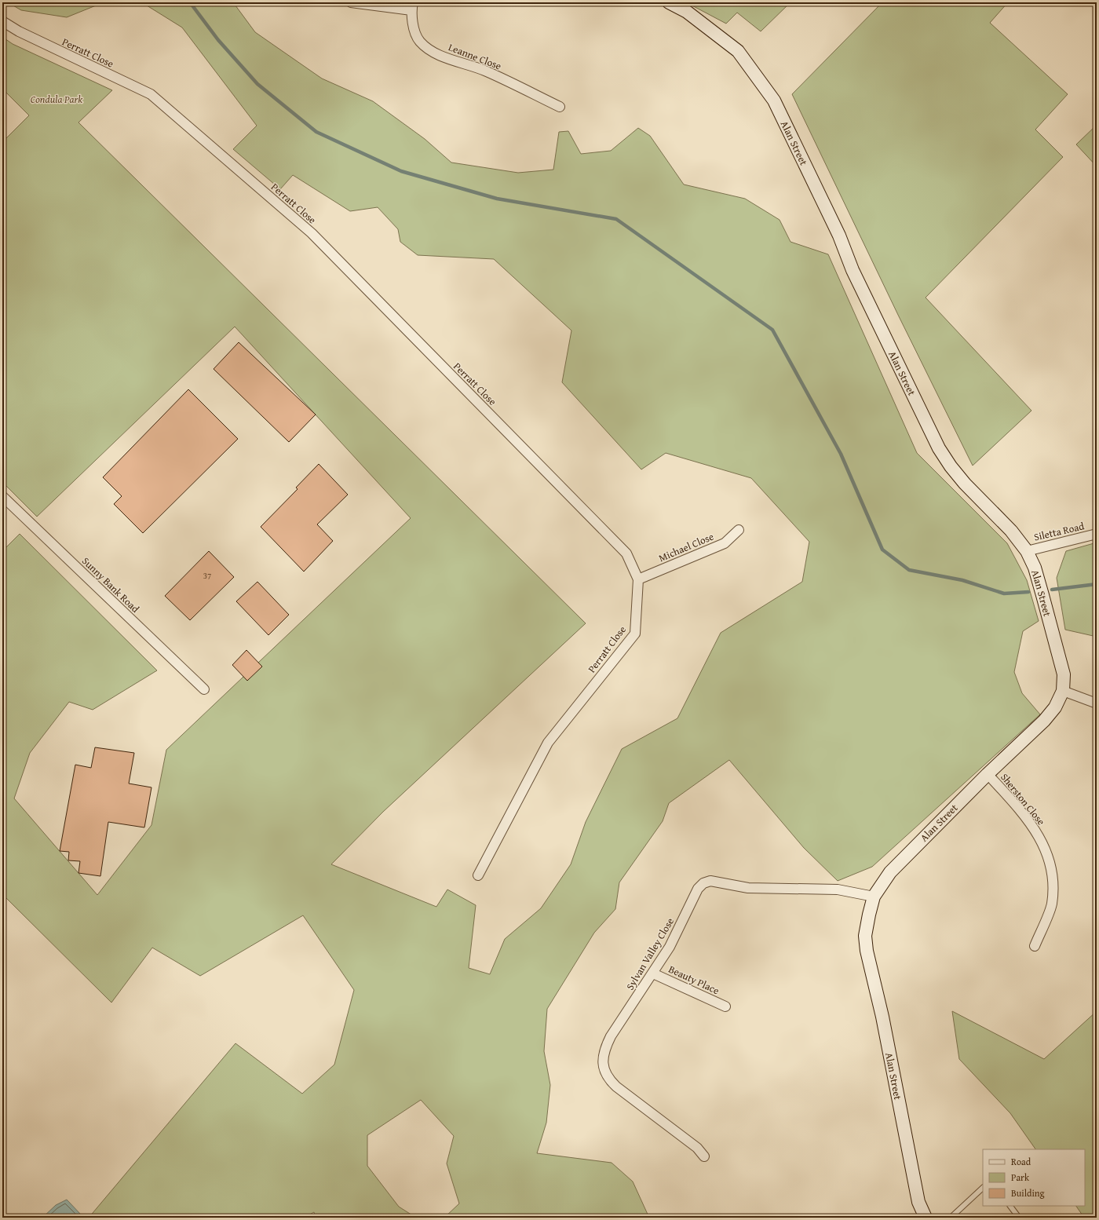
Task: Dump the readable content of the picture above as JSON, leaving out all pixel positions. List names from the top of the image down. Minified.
{"streets":{"street":["Perratt Close","Leanne Close","Alan Street","Siletta Road","Michael Close","Sunny Bank Road","Sherston Close","Sylvan Valley Close","Beauty Place"]},"crossings":[["Perratt Close","Michael Close"],["Alan Street","Siletta Road"],["Alan Street","Sherston Close"],["Alan Street","Sylvan Valley Close"],["Sylvan Valley Close","Beauty Place"]],"parks":["Condula Park"],"house_numbers":["37"],"legend":["Road","Park","Building"]}
